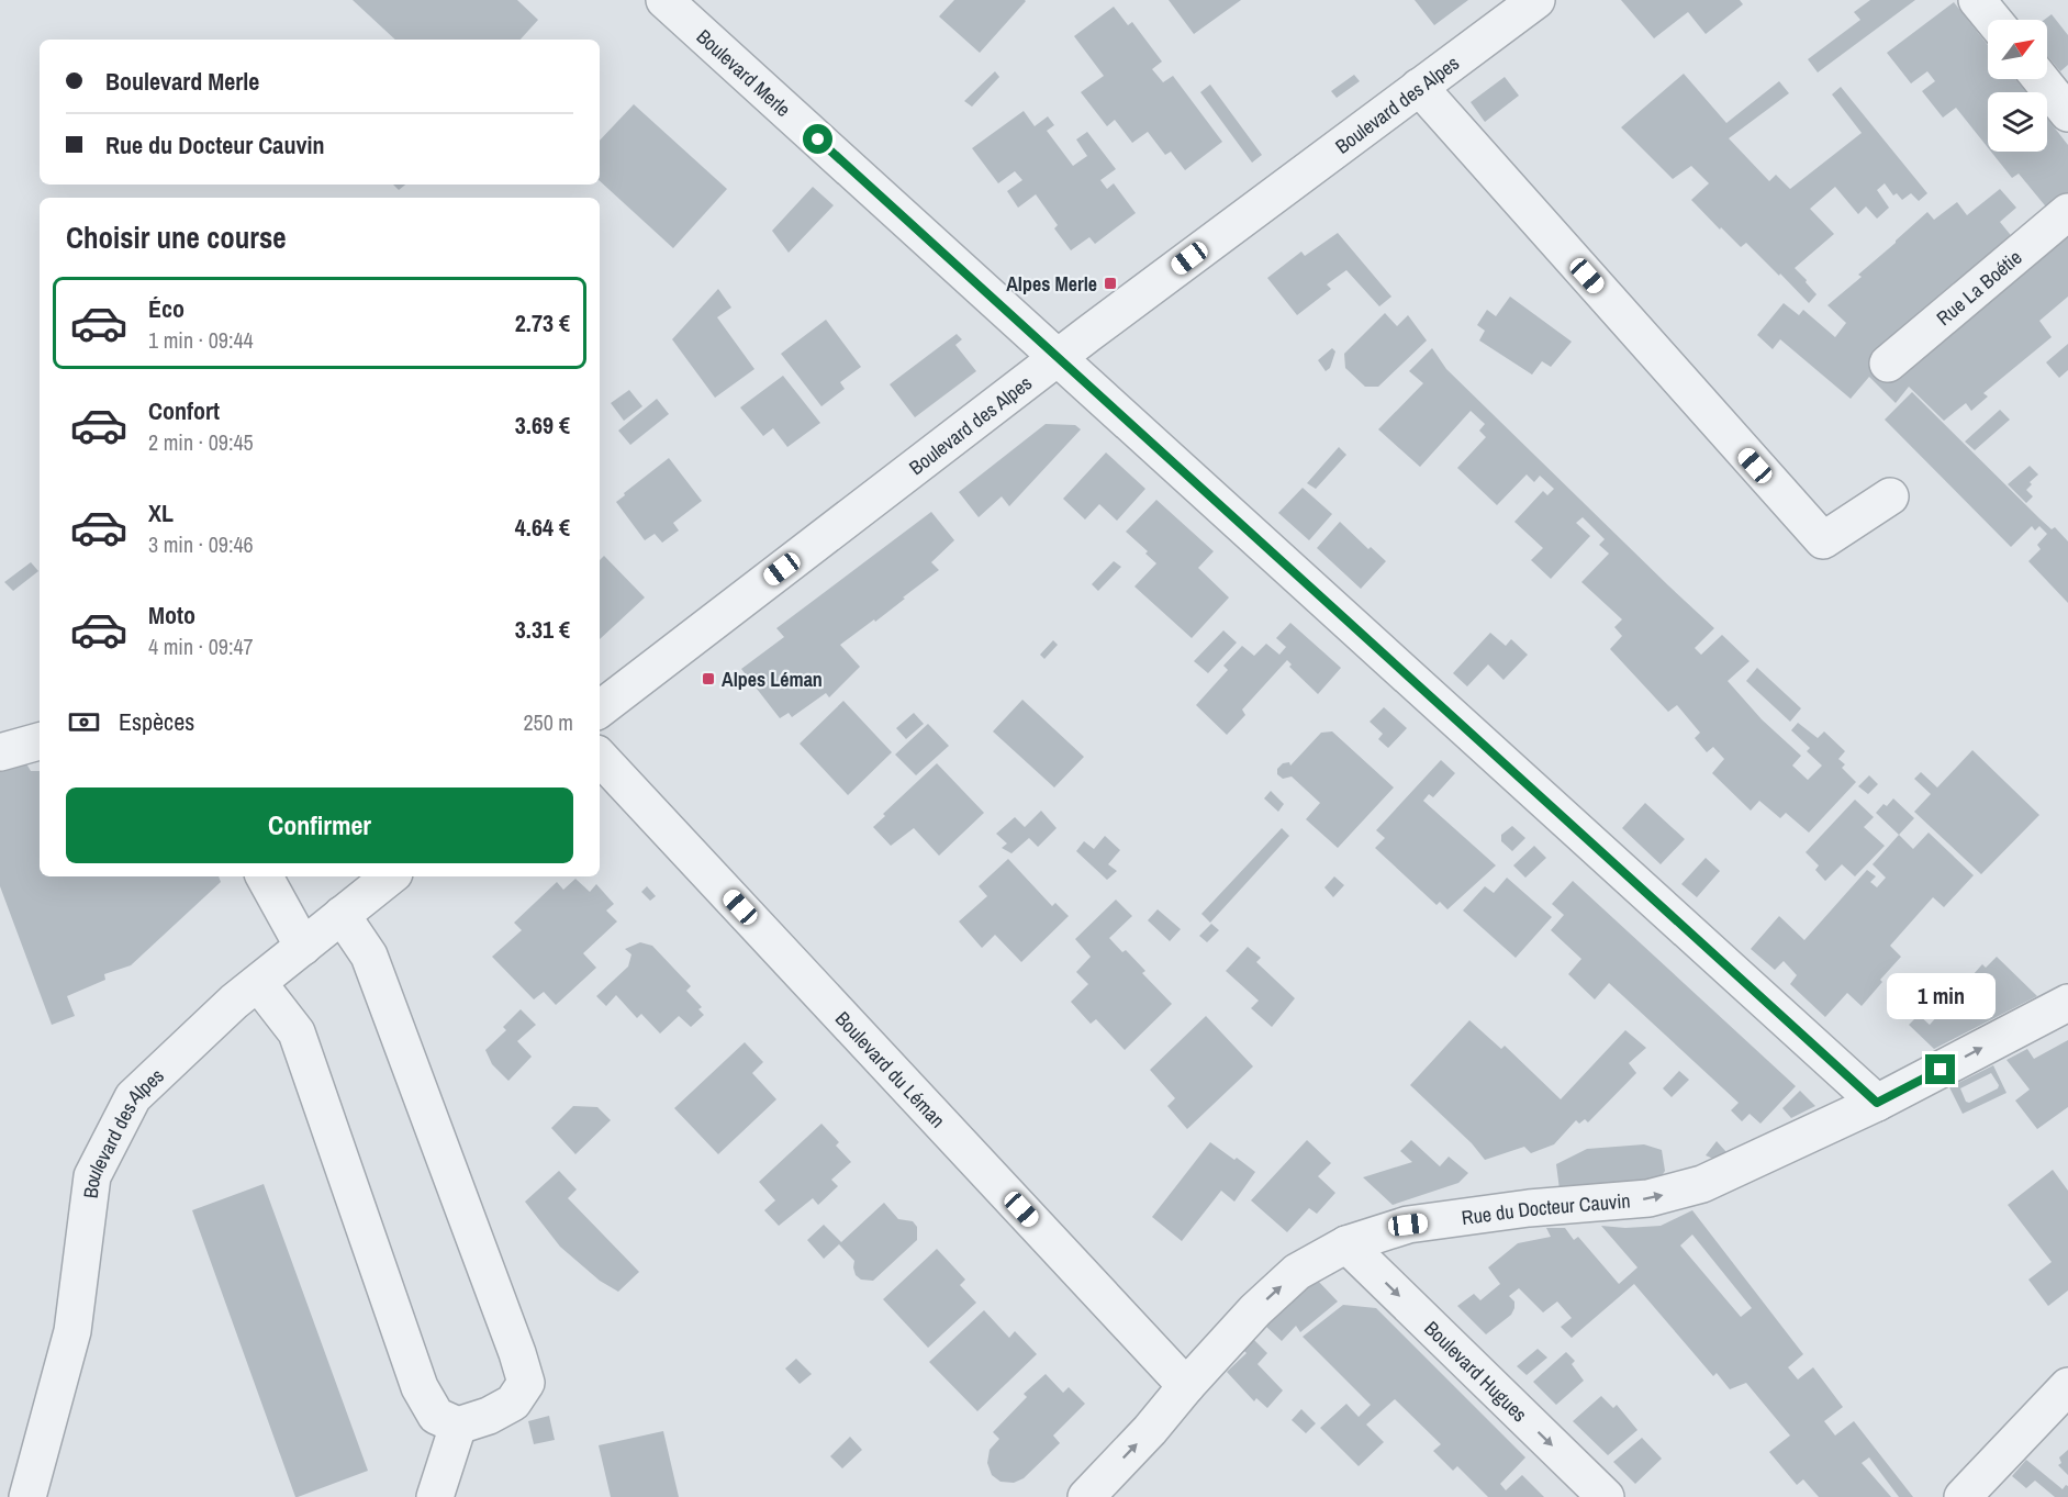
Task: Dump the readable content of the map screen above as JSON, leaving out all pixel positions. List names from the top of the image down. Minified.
{"streets":{"street":["Boulevard Merle","Boulevard des Alpes","Rue La Boétie","Boulevard du Léman","Rue du Docteur Cauvin","Boulevard Hugues"]},"crossings":[["Boulevard Merle","Boulevard des Alpes"],["Boulevard Merle","Rue du Docteur Cauvin"],["Boulevard du Léman","Rue du Docteur Cauvin"],["Rue du Docteur Cauvin","Boulevard Hugues"]],"one_way":["Rue du Docteur Cauvin","Boulevard Hugues"],"places":{"transit":["Alpes Merle","Alpes Léman"]},"north":"top right","page":{"banner":["Boulevard Merle","Rue du Docteur Cauvin"],"heading":"Choisir une course","list":[{"name":"Éco","note":"1 min · 09:44","value":"2.73 €"},{"name":"Confort","note":"2 min · 09:45","value":"3.69 €"},{"name":"XL","note":"3 min · 09:46","value":"4.64 €"},{"name":"Moto","note":"4 min · 09:47","value":"3.31 €"}],"pay":["Espèces","250 m"],"buttons":"Confirmer","bubble":"1 min"}}
